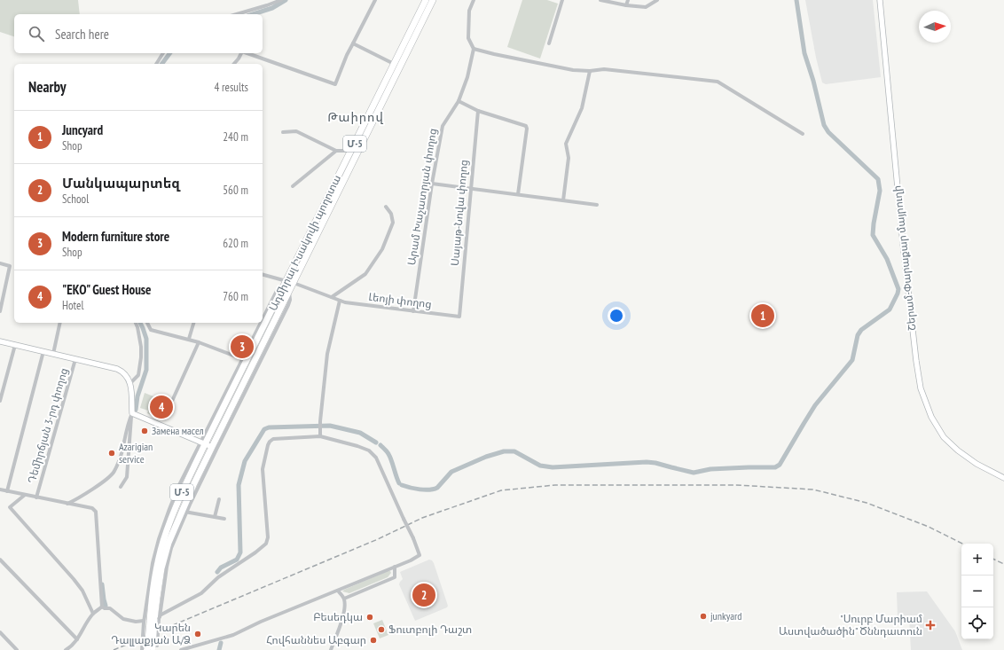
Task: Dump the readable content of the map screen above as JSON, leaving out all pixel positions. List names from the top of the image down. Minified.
{"streets":{"highway":["Մ-5","Ադմիրալ Իսակովի պողոտա"],"street":["Արամ Խաչատրյան փողոց","Սայաթ-Նովա փողոց","Շերամ-Փարաքար մայրուղի","Լեոյի փողոց","Դեմիրճյան 3-րդ փողոց"]},"crossings":[["Արամ Խաչատրյան փողոց","Լեոյի փողոց"],["Սայաթ-Նովա փողոց","Լեոյի փողոց"],["Ադմիրալ Իսակովի պողոտա","Լեոյի փողոց"]],"districts":["Թաիրով"],"places":{"other":["Замена масел","Azarigian service","junkyard","Բեսեդկա","Ֆուտբոլի Դաշտ","Կարեն Դալլաքյան Ա/Ձ","Հովհաննես Աբգար"],"health":["\"Սուրբ Մարիամ Աստվածածին\" Ծննդատուն"]},"north":"right","page":{"search":"Search here","heading":["Nearby","4 results"],"list":[{"mark":"1","name":"Juncyard","note":"Shop","value":"240 m"},{"mark":"2","name":"Մանկապարտեզ","note":"School","value":"560 m"},{"mark":"3","name":"Modern furniture store","note":"Shop","value":"620 m"},{"mark":"4","name":"\"ЕКО\" Guest House","note":"Hotel","value":"760 m"}],"pins":["1","3","4","2"],"map_buttons":["+","−"]}}
